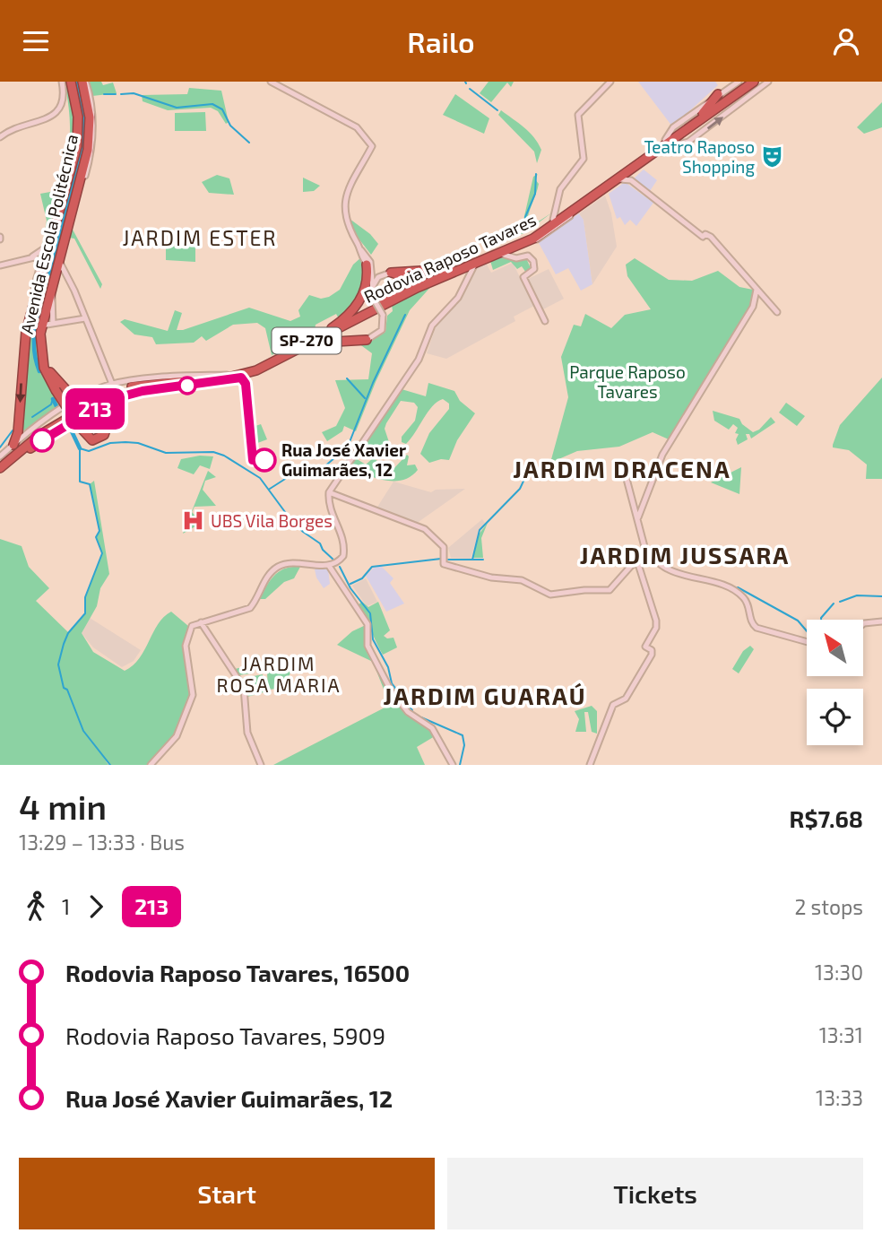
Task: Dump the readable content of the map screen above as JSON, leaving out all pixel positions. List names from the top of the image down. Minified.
{"streets":{"highway":["Avenida Escola Politécnica","Rodovia Raposo Tavares","SP-270"]},"districts":["JARDIM ESTER","JARDIM DRACENA","JARDIM JUSSARA","JARDIM ROSA MARIA","JARDIM GUARAÚ"],"parks":["Parque Raposo Tavares"],"places":{"theatre":["Teatro Raposo Shopping"],"other":["Rua José Xavier Guimarães, 12"],"hospital":["UBS Vila Borges"]},"lines":["bus line 213"],"north":"top left","page":{"header":"Railo","on_map":"213","heading":["4 min","13:29 – 13:33 · Bus","R$7.68"],"legs":["1","213","2 stops"],"list":[{"name":"Rodovia Raposo Tavares, 16500","value":"13:30"},{"name":"Rodovia Raposo Tavares, 5909","value":"13:31"},{"name":"Rua José Xavier Guimarães, 12","value":"13:33"}],"buttons":["Start","Tickets"]}}
